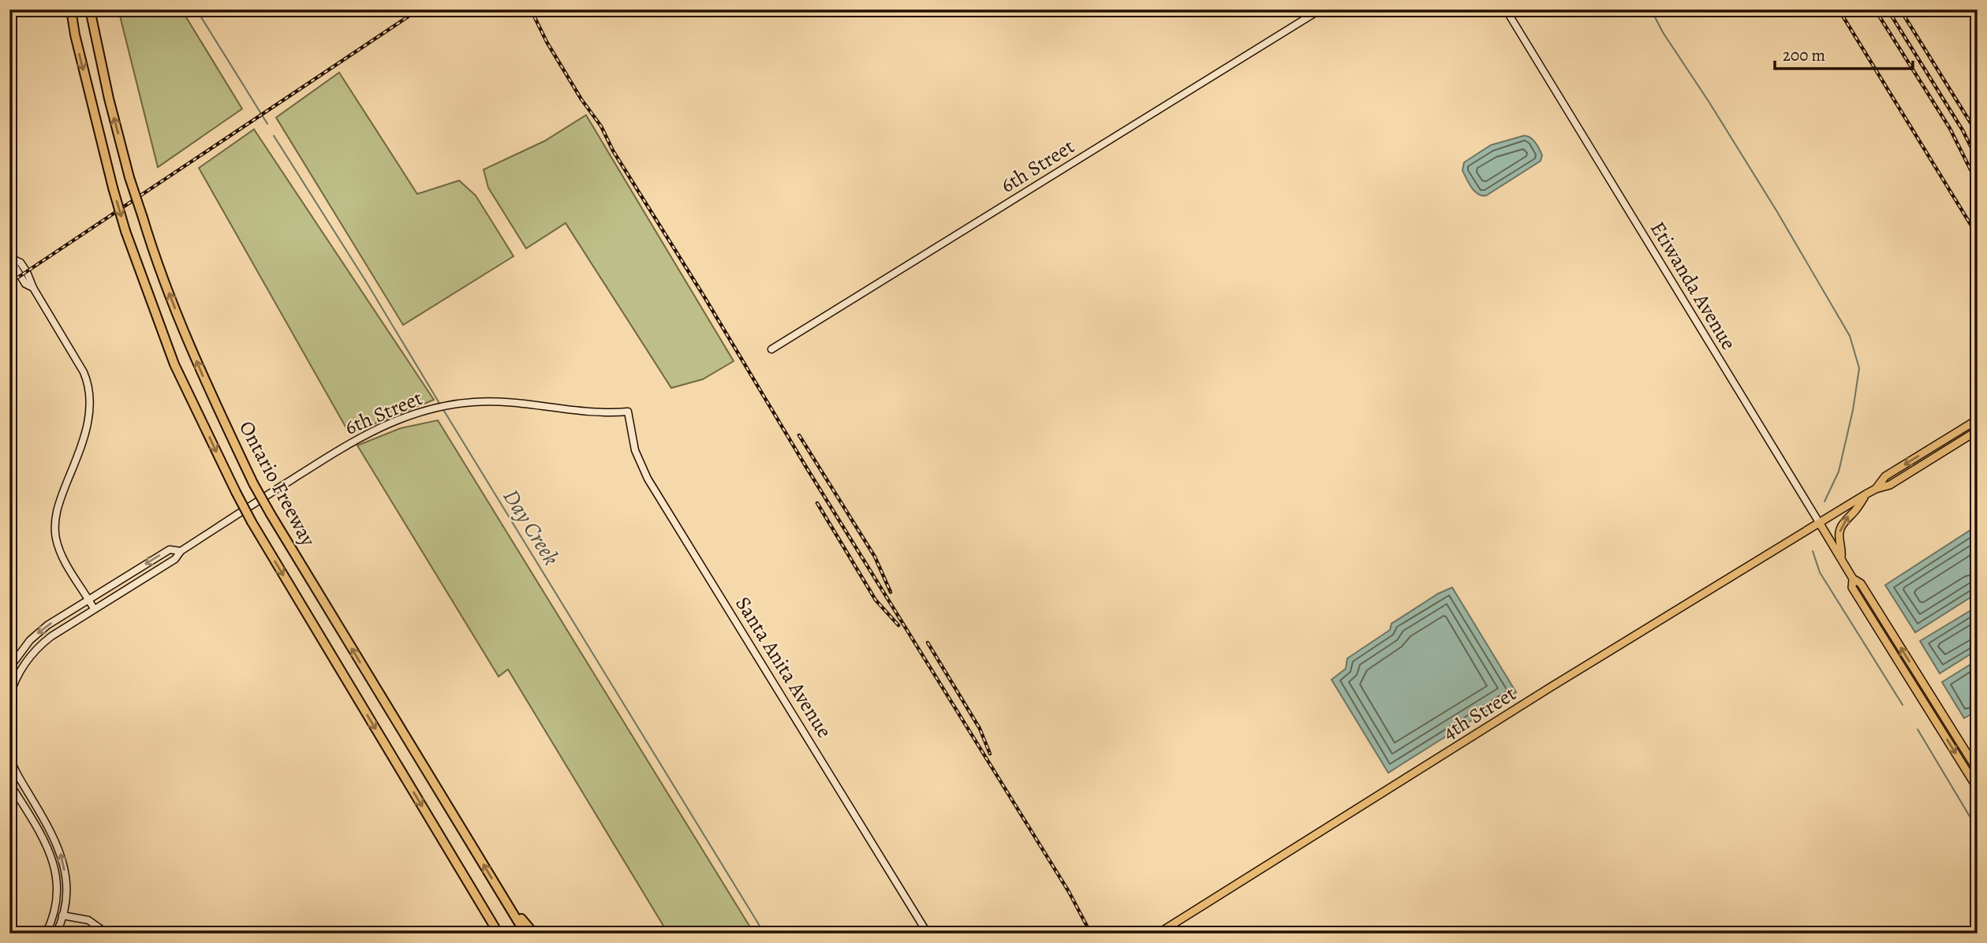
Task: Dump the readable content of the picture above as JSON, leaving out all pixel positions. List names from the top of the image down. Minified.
{"streets":{"highway":["Ontario Freeway"],"main road":["Etiwanda Avenue","4th Street"],"street":["6th Street","Santa Anita Avenue"]},"crossings":[["6th Street","Santa Anita Avenue"],["Etiwanda Avenue","4th Street"]],"water":["Day Creek"],"scale_bar":"200 m"}
